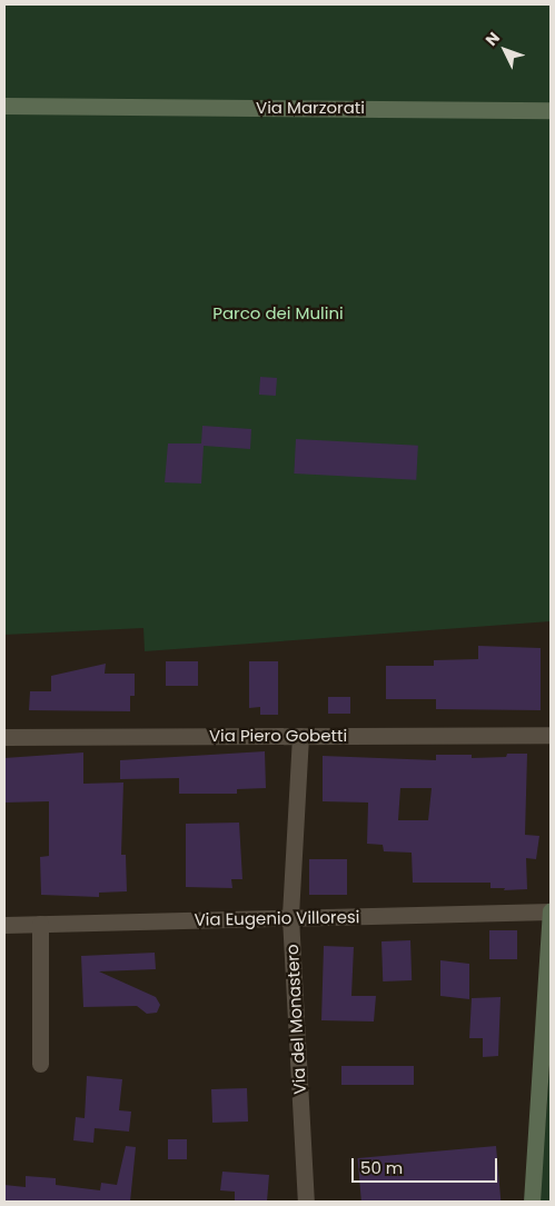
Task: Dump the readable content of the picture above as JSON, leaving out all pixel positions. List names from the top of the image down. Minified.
{"streets":{"street":["Via Marzorati","Via Piero Gobetti","Via Eugenio Villoresi","Via del Monastero"]},"crossings":[["Via Piero Gobetti","Via del Monastero"],["Via Eugenio Villoresi","Via del Monastero"]],"parks":["Parco dei Mulini"],"scale_bar":"50 m","north":"top left"}
